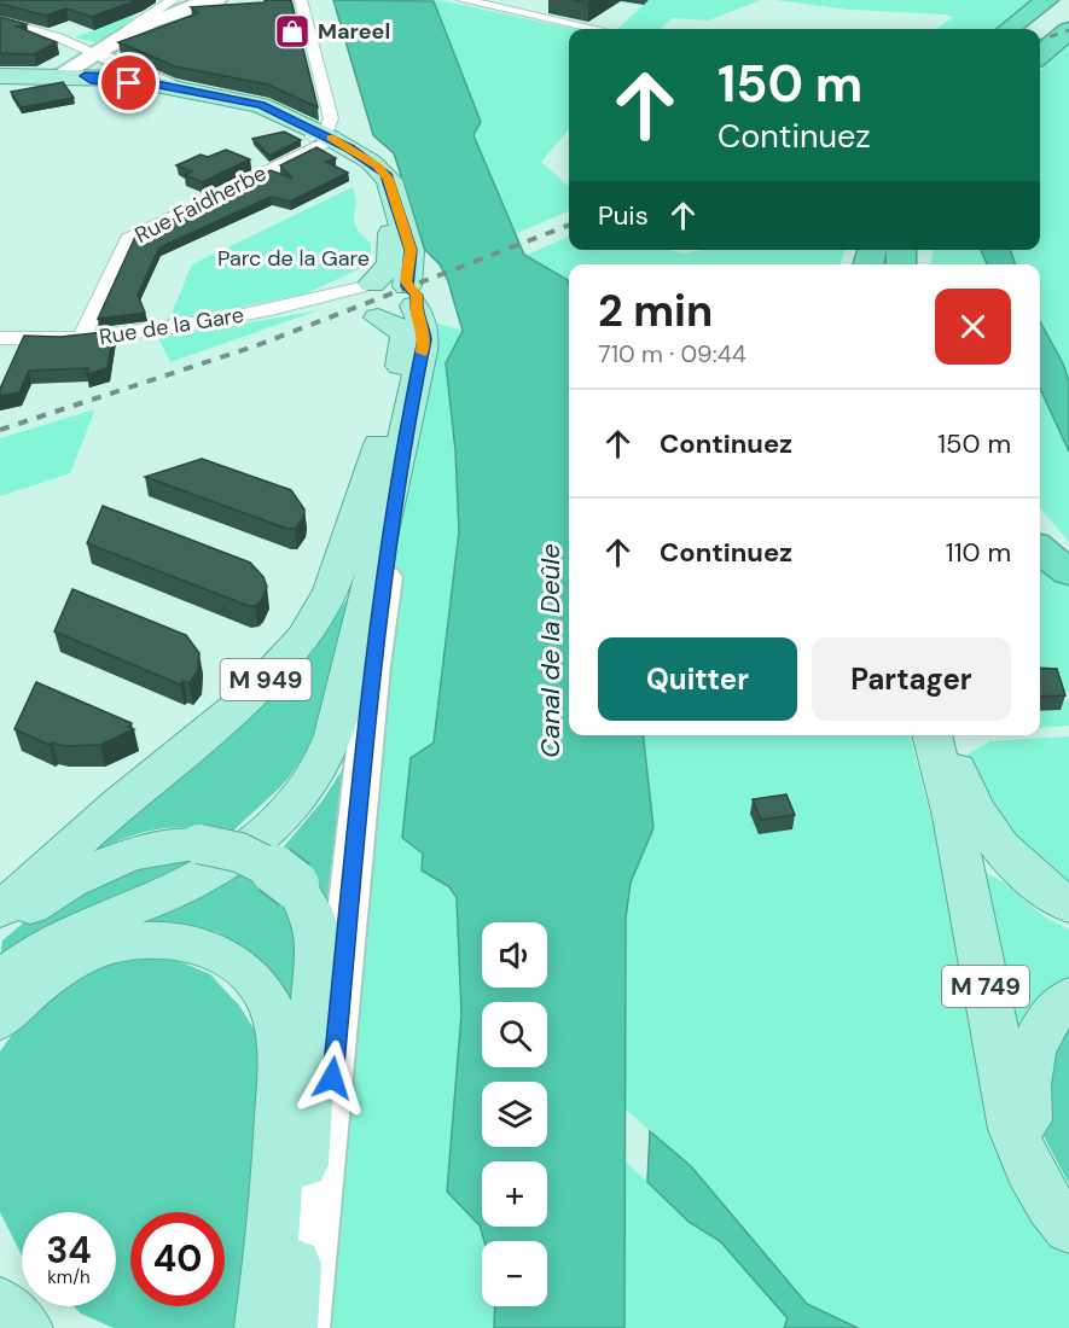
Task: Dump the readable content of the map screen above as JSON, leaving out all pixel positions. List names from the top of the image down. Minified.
{"streets":{"main road":["M 949","M 749"],"street":["Rue Faidherbe","Rue de la Gare"]},"crossings":[["Rue Faidherbe","Rue de la Gare"]],"water":["Canal de la Deûle"],"parks":["Parc de la Gare"],"places":{"shop":["Mareel"]},"page":{"turn":["150 m","Continuez"],"then":"Puis","heading":["2 min","710 m · 09:44"],"list":[{"name":"Continuez","value":"150 m"},{"name":"Continuez","value":"110 m"}],"buttons":["Quitter","Partager"],"map_buttons":["+","−"],"speed":"34 km/h","limit":"40"}}
